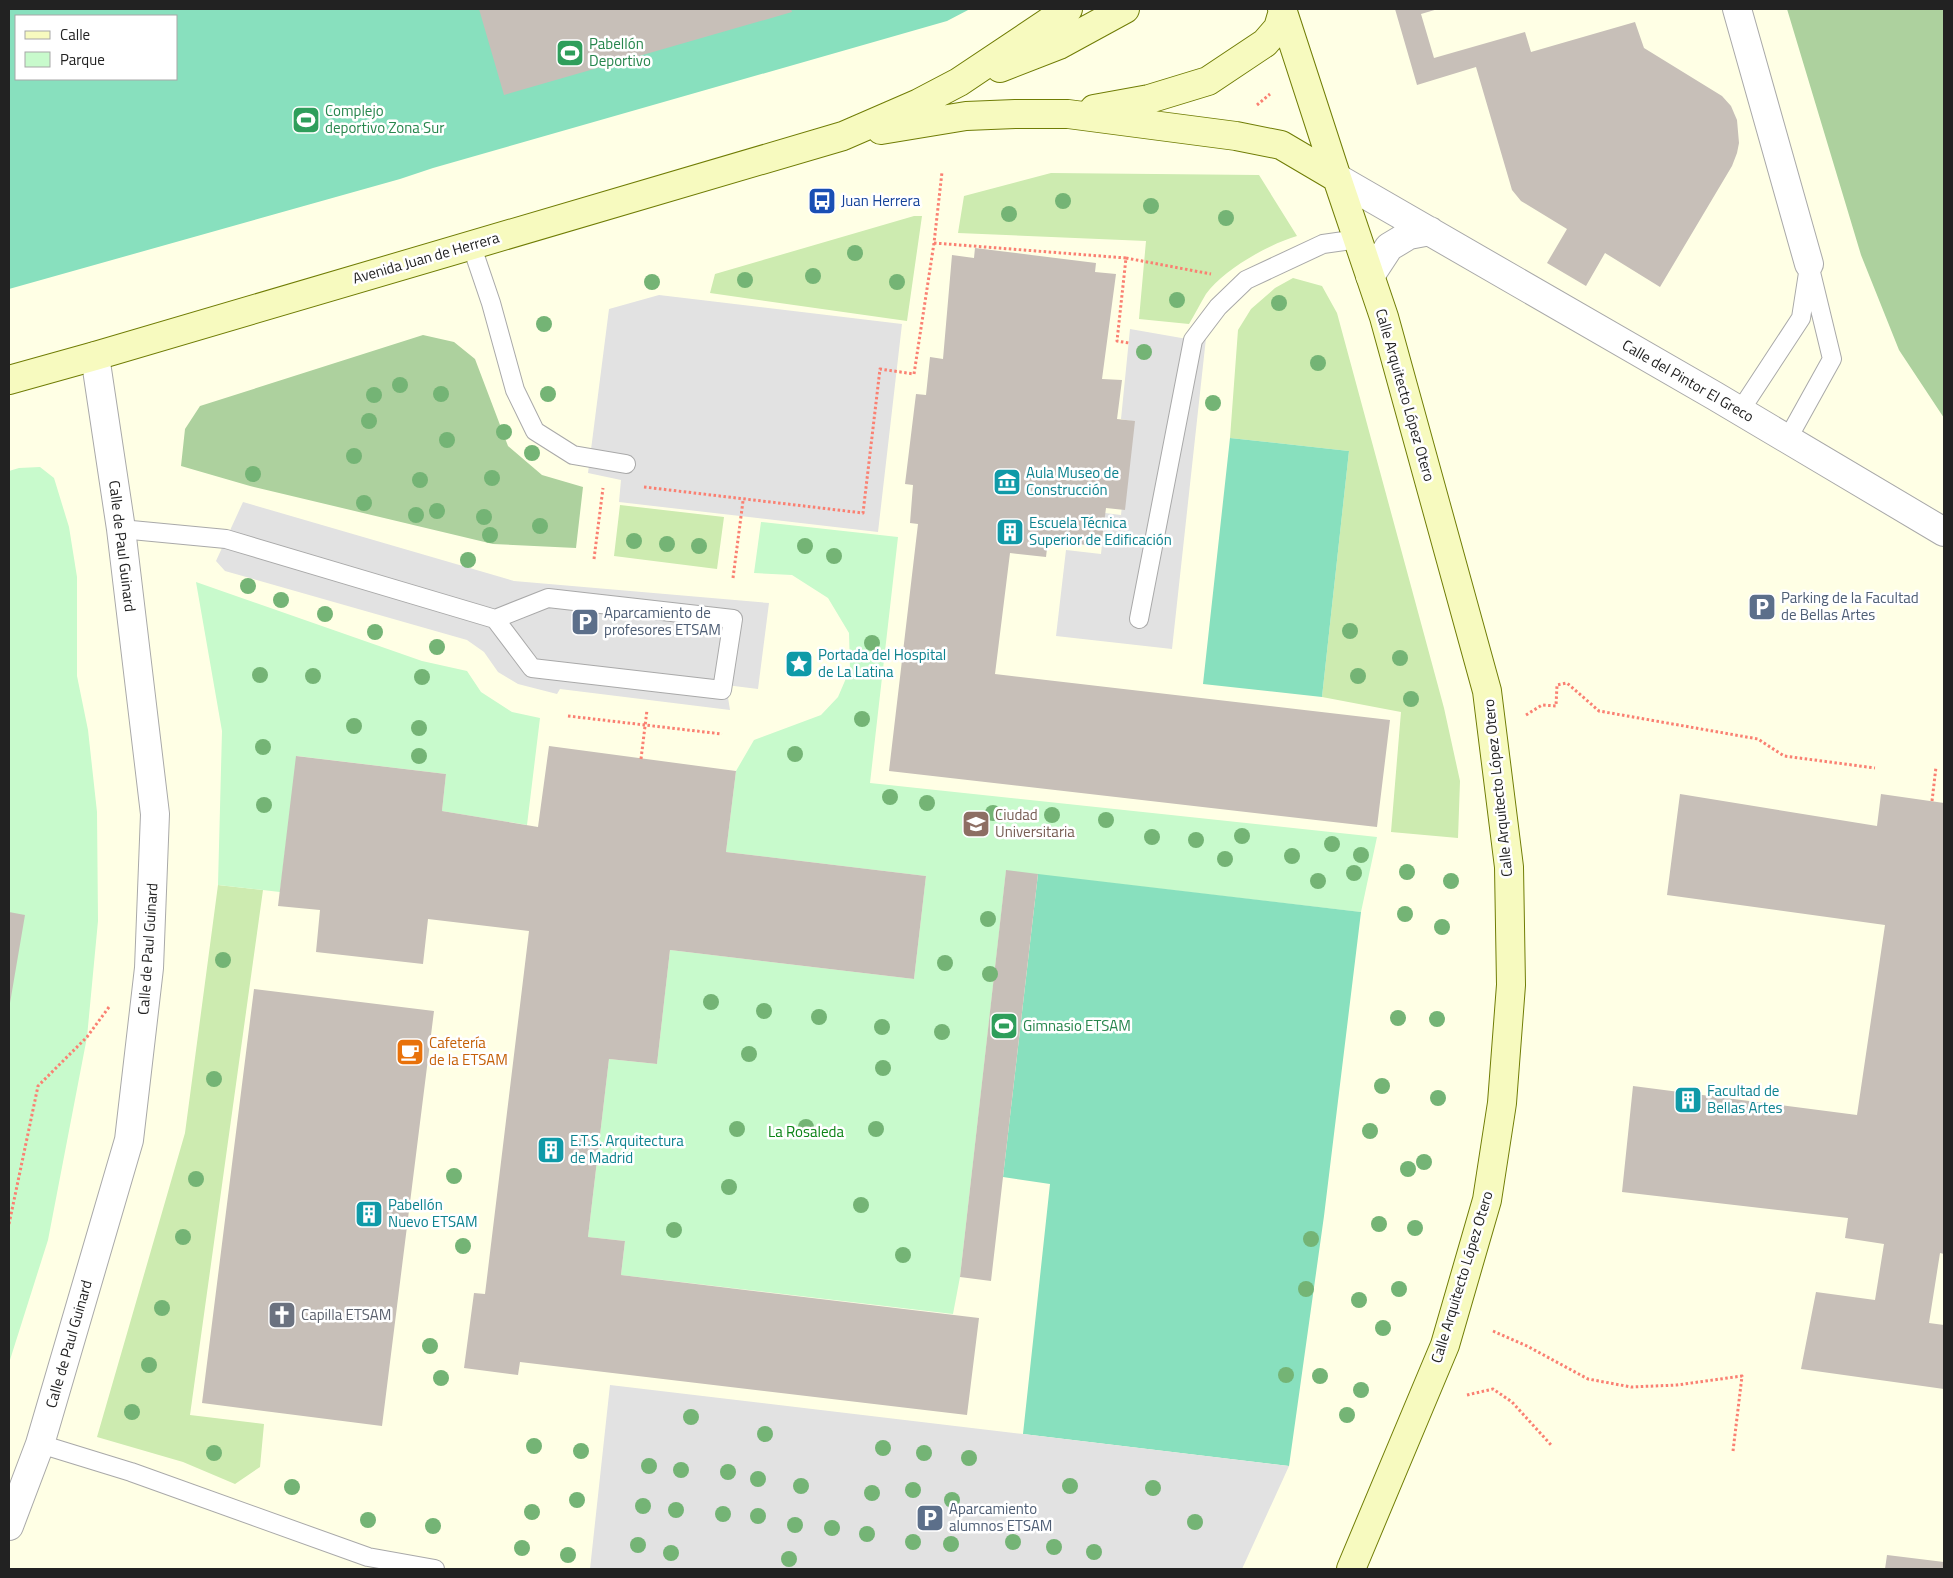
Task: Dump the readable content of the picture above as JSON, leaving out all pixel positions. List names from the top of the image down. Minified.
{"streets":{"street":["Avenida Juan de Herrera","Calle del Pintor El Greco","Calle Arquitecto López Otero","Calle de Paul Guinard"]},"crossings":[["Avenida Juan de Herrera","Calle de Paul Guinard"],["Calle del Pintor El Greco","Calle Arquitecto López Otero"]],"parks":["La Rosaleda"],"places":{"sports":["Pabellón Deportivo","Complejo deportivo Zona Sur","Gimnasio ETSAM"],"bus stop":["Juan Herrera"],"museum":["Aula Museo de Construcción"],"building":["Escuela Técnica Superior de Edificación","Facultad de Bellas Artes","E.T.S. Arquitectura de Madrid","Pabellón Nuevo ETSAM"],"parking":["Parking de la Facultad de Bellas Artes","Aparcamiento de profesores ETSAM","Aparcamiento alumnos ETSAM"],"place":["Portada del Hospital de La Latina"],"school or university":["Ciudad Universitaria"],"cafe":["Cafetería de la ETSAM"],"church":["Capilla ETSAM"]},"legend":["Calle","Parque"]}
